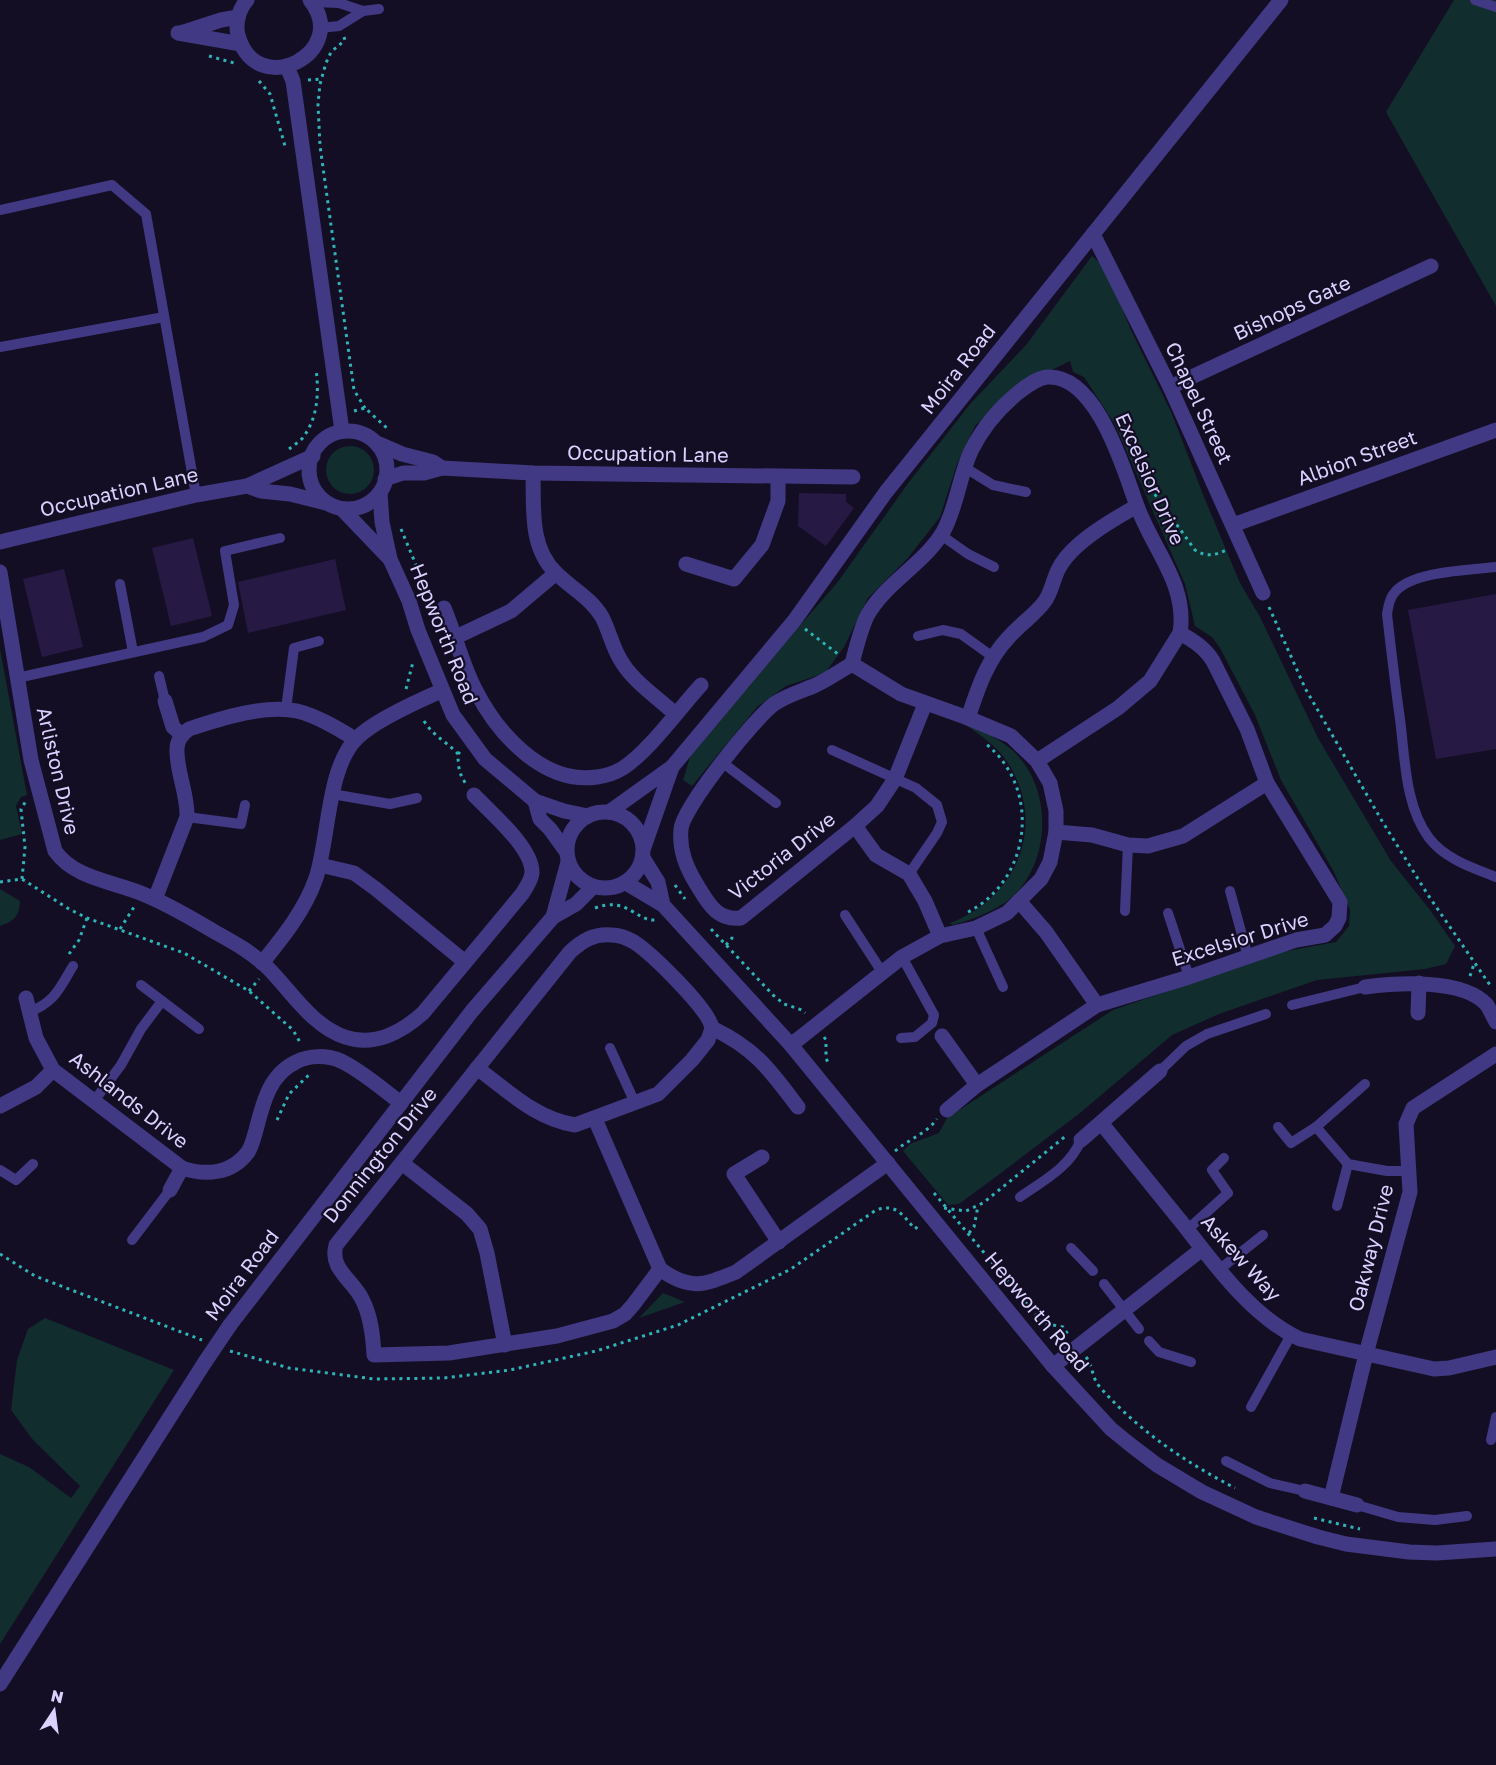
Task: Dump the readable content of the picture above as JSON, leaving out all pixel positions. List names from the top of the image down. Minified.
{"streets":{"street":["Bishops Gate","Moira Road","Chapel Street","Occupation Lane","Albion Street","Excelsior Drive","Hepworth Road","Arliston Drive","Victoria Drive","Ashlands Drive","Donnington Drive","Oakway Drive","Askew Way"]},"crossings":[["Bishops Gate","Chapel Street"],["Moira Road","Chapel Street"],["Moira Road","Hepworth Road"],["Chapel Street","Albion Street"],["Occupation Lane","Hepworth Road"],["Excelsior Drive","Victoria Drive"],["Oakway Drive","Askew Way"]],"north":"top"}
